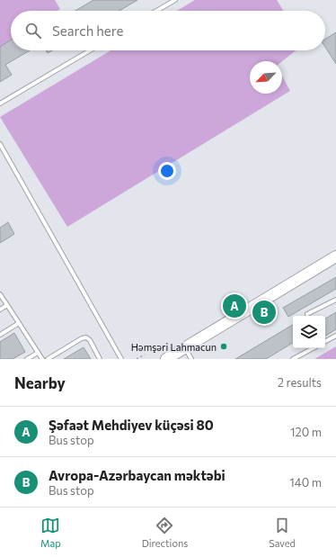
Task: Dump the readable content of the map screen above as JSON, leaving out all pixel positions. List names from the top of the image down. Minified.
{"places":["Həmşəri Lahmacun"],"north":"bottom left","page":{"search":"Search here","pins":["A","B"],"heading":["Nearby","2 results"],"list":[{"mark":"A","name":"Şəfaət Mehdiyev küçəsi 80","note":"Bus stop","value":"120 m"},{"mark":"B","name":"Avropa-Azərbaycan məktəbi","note":"Bus stop","value":"140 m"}],"nav":["Map","Directions","Saved"]}}
